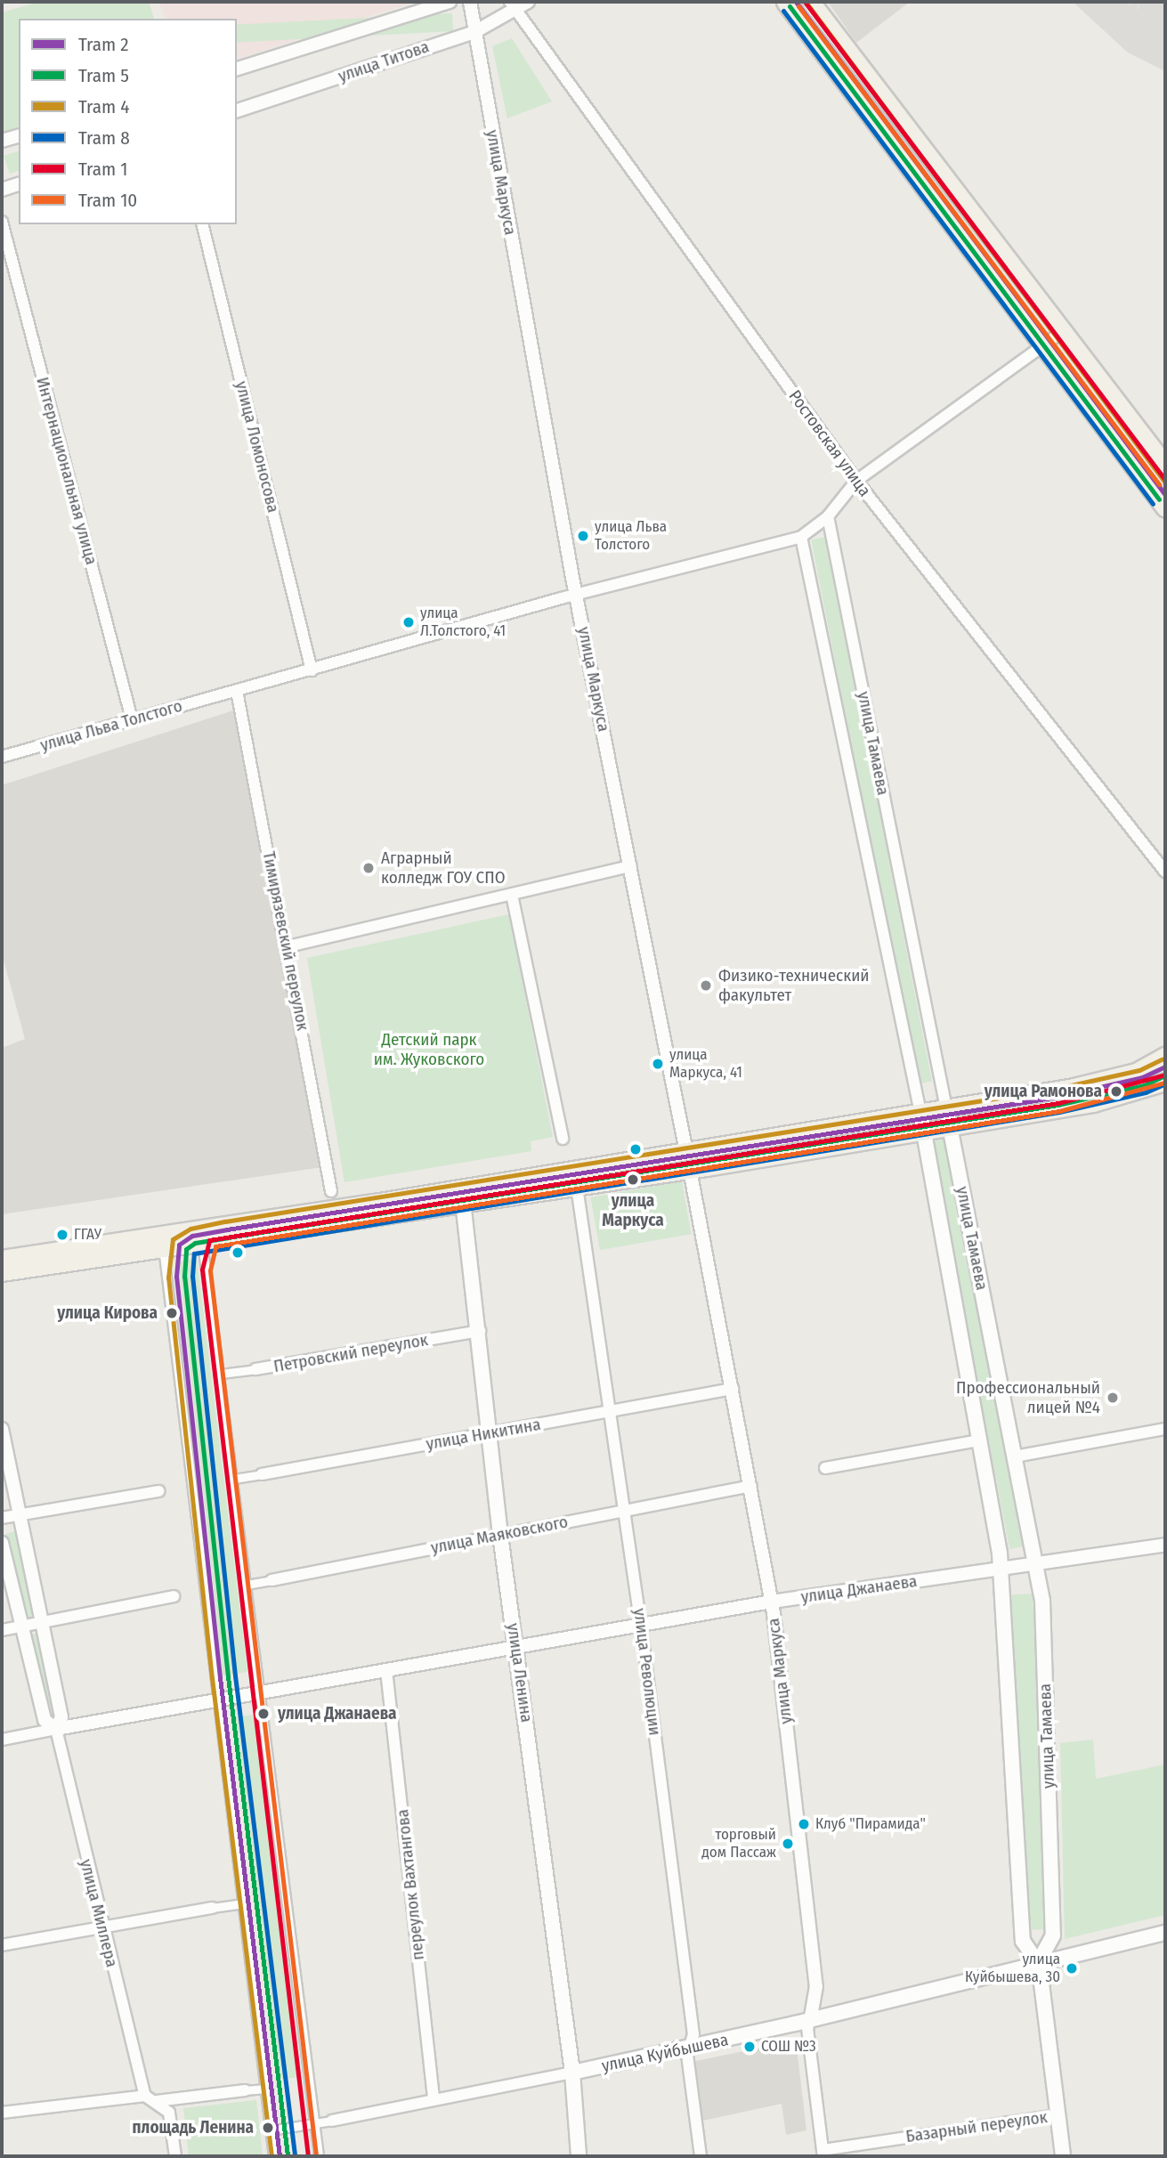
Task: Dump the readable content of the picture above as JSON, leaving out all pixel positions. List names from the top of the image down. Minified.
{"streets":{"main road":["улица Маркуса","улица Тамаева","улица Ленина","улица Куйбышева"],"street":["улица Титова","Ростовская улица","улица Ломоносова","Интернациональная улица","улица Льва Толстого","Тимирязевский переулок","Петровский переулок","улица Никитина","улица Маяковского","улица Джанаева","улица Революции","переулок Вахтангова","улица Миллера","Базарный переулок"]},"crossings":[["улица Титова","улица Маркуса"],["улица Титова","Ростовская улица"],["улица Маркуса","улица Льва Толстого"],["улица Маркуса","улица Никитина"],["улица Маркуса","улица Маяковского"],["улица Маркуса","улица Джанаева"],["улица Маркуса","улица Куйбышева"],["Ростовская улица","улица Льва Толстого"],["улица Ломоносова","улица Льва Толстого"],["Интернациональная улица","улица Льва Толстого"],["улица Льва Толстого","улица Тамаева"],["улица Льва Толстого","Тимирязевский переулок"],["улица Тамаева","улица Джанаева"],["улица Тамаева","улица Куйбышева"],["улица Тамаева","Базарный переулок"],["Петровский переулок","улица Ленина"],["улица Никитина","улица Революции"],["улица Никитина","улица Ленина"],["улица Маяковского","улица Революции"],["улица Маяковского","улица Ленина"],["улица Джанаева","улица Революции"],["улица Джанаева","улица Ленина"],["улица Джанаева","переулок Вахтангова"],["улица Джанаева","улица Миллера"],["улица Революции","улица Куйбышева"],["улица Ленина","улица Куйбышева"],["переулок Вахтангова","улица Куйбышева"]],"parks":["Детский парк им. Жуковского"],"places":["улица Льва Толстого","улица Л.Толстого, 41","Аграрный колледж ГОУ СПО","Физико-технический факультет","улица Маркуса, 41","улица Рамонова","улица Маркуса","ГГАУ","улица Кирова","Профессиональный лицей №4","улица Джанаева","Клуб \"Пирамида\"","торговый дом Пассаж","улица Куйбышева, 30","СОШ №3","площадь Ленина"],"lines":["tram line 2","tram line 4","tram line 1","tram line 5","tram line 10","tram line 8"],"legend":["Tram 2","Tram 5","Tram 4","Tram 8","Tram 1","Tram 10"]}
